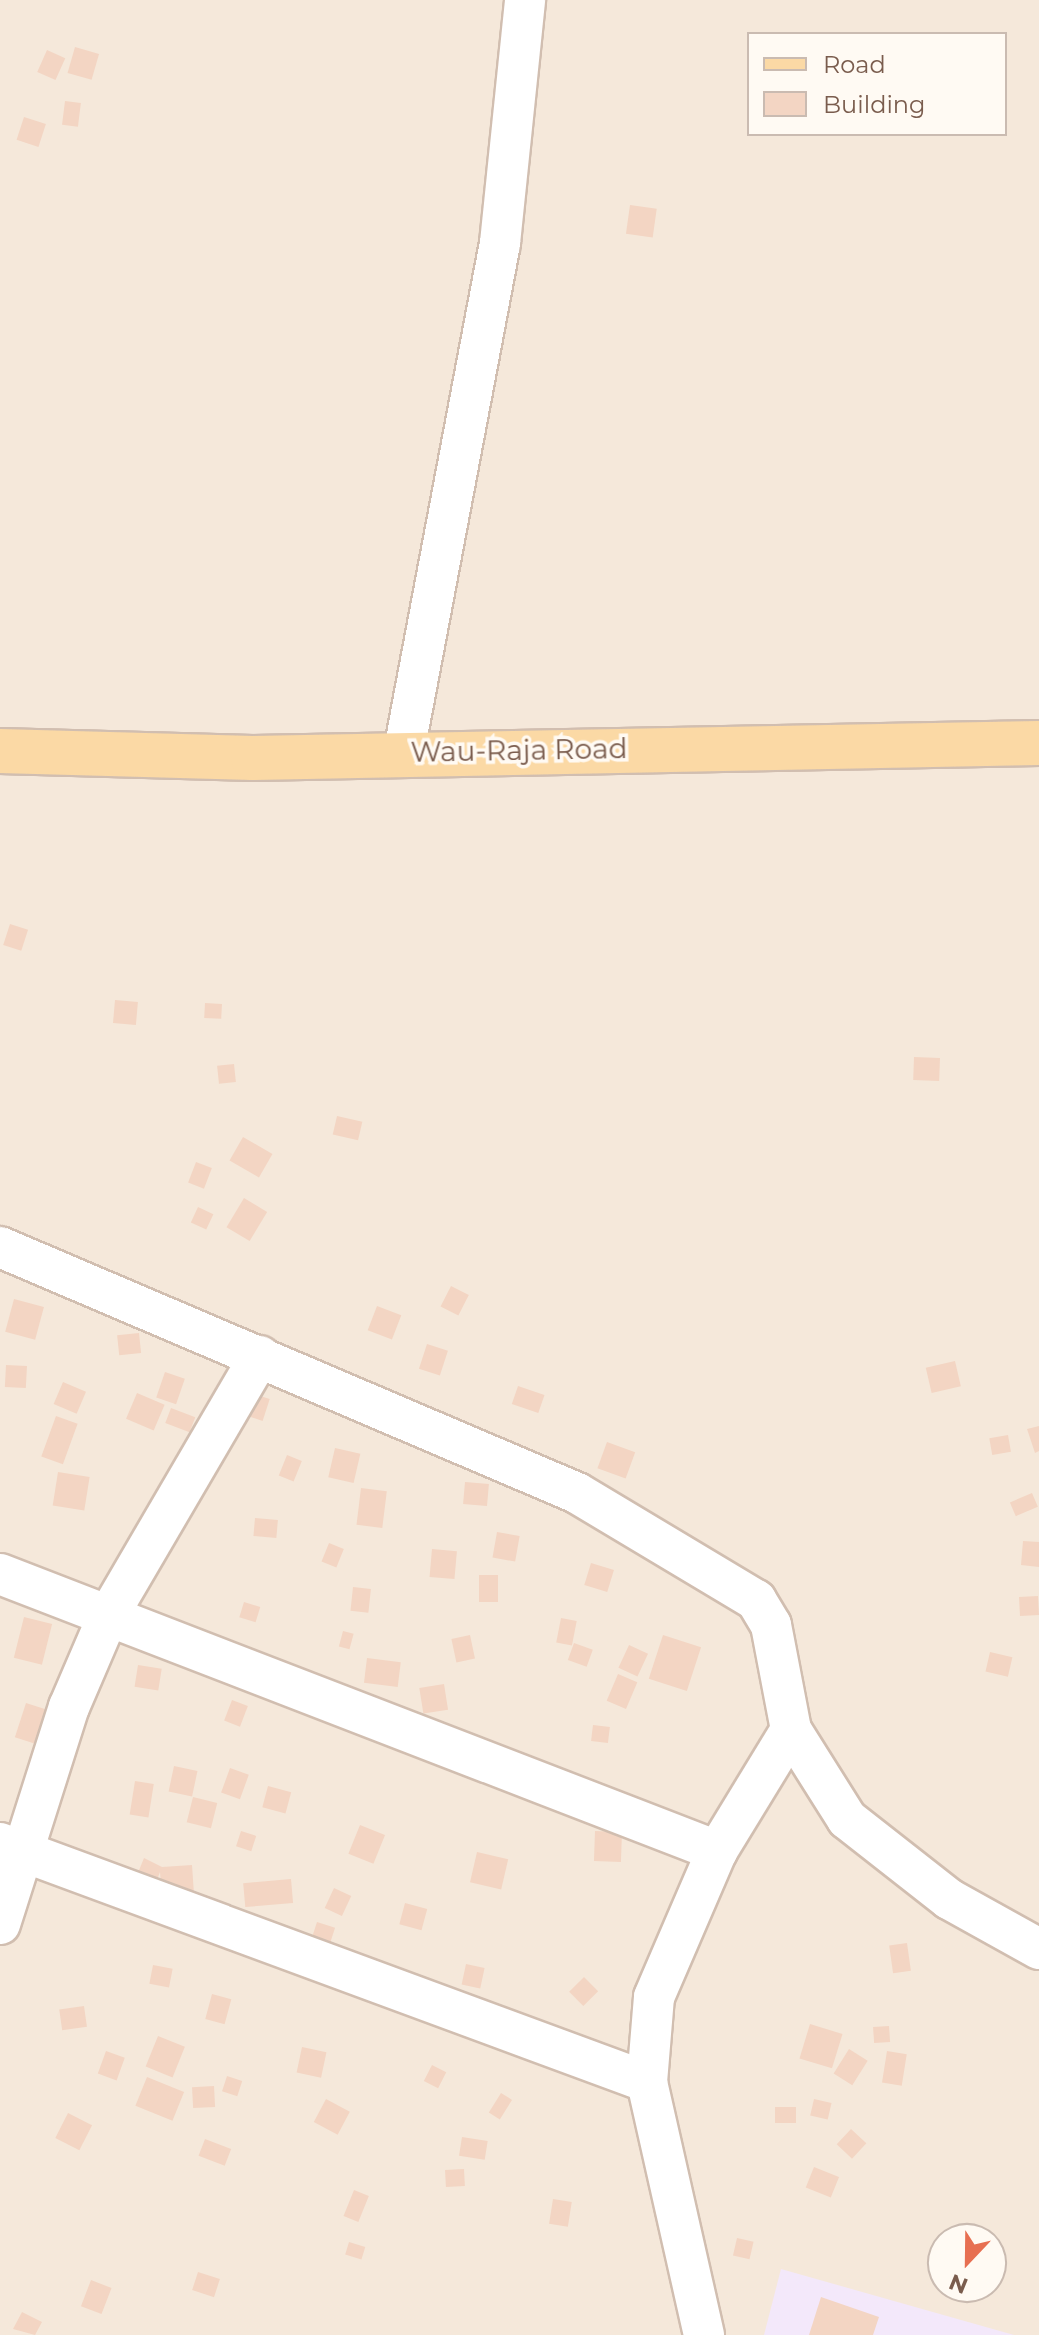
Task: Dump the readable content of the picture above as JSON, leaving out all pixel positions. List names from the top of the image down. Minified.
{"streets":{"main road":["Wau-Raja Road"]},"legend":["Road","Building"],"north":"bottom"}
